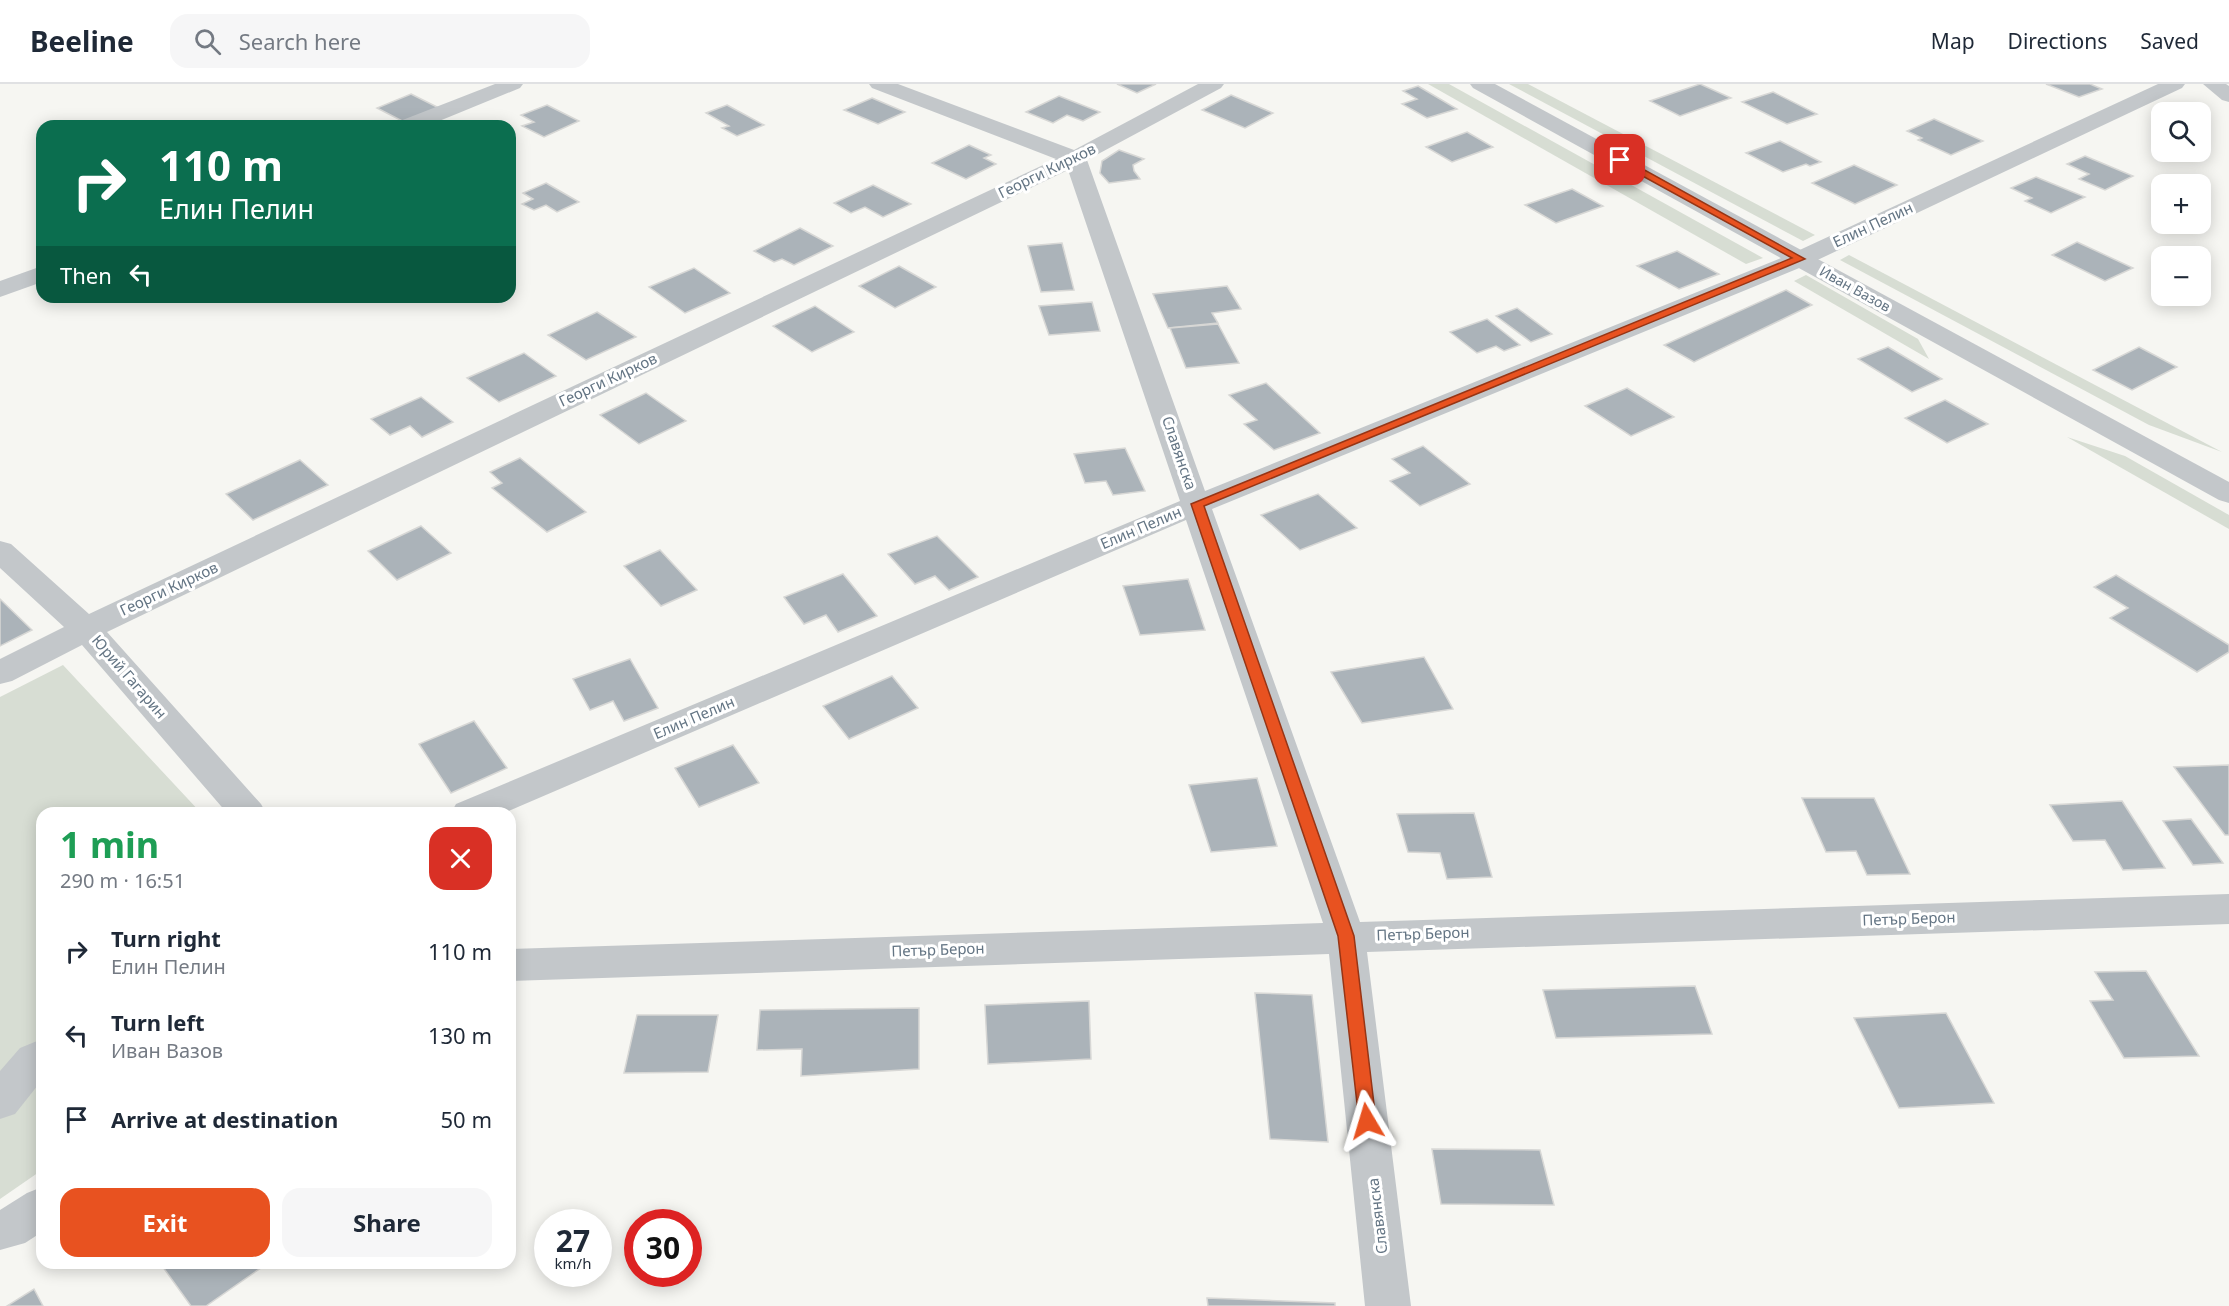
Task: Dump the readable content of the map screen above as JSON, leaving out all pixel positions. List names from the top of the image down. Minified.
{"streets":{"street":["Георги Кирков","Елин Пелин","Иван Вазов","Славянска","Юрий Гагарин","Петър Берон"]},"crossings":[["Георги Кирков","Славянска"],["Георги Кирков","Юрий Гагарин"],["Елин Пелин","Иван Вазов"],["Елин Пелин","Славянска"],["Славянска","Петър Берон"]],"page":{"header":"Beeline","search":"Search here","nav":["Map","Directions","Saved"],"map_buttons":["+","−"],"turn":["110 m","Елин Пелин"],"then":"Then","heading":["1 min","290 m · 16:51"],"list":[{"name":"Turn right","note":"Елин Пелин","value":"110 m"},{"name":"Turn left","note":"Иван Вазов","value":"130 m"},{"name":"Arrive at destination","value":"50 m"}],"buttons":["Exit","Share"],"speed":"27 km/h","limit":"30"}}
